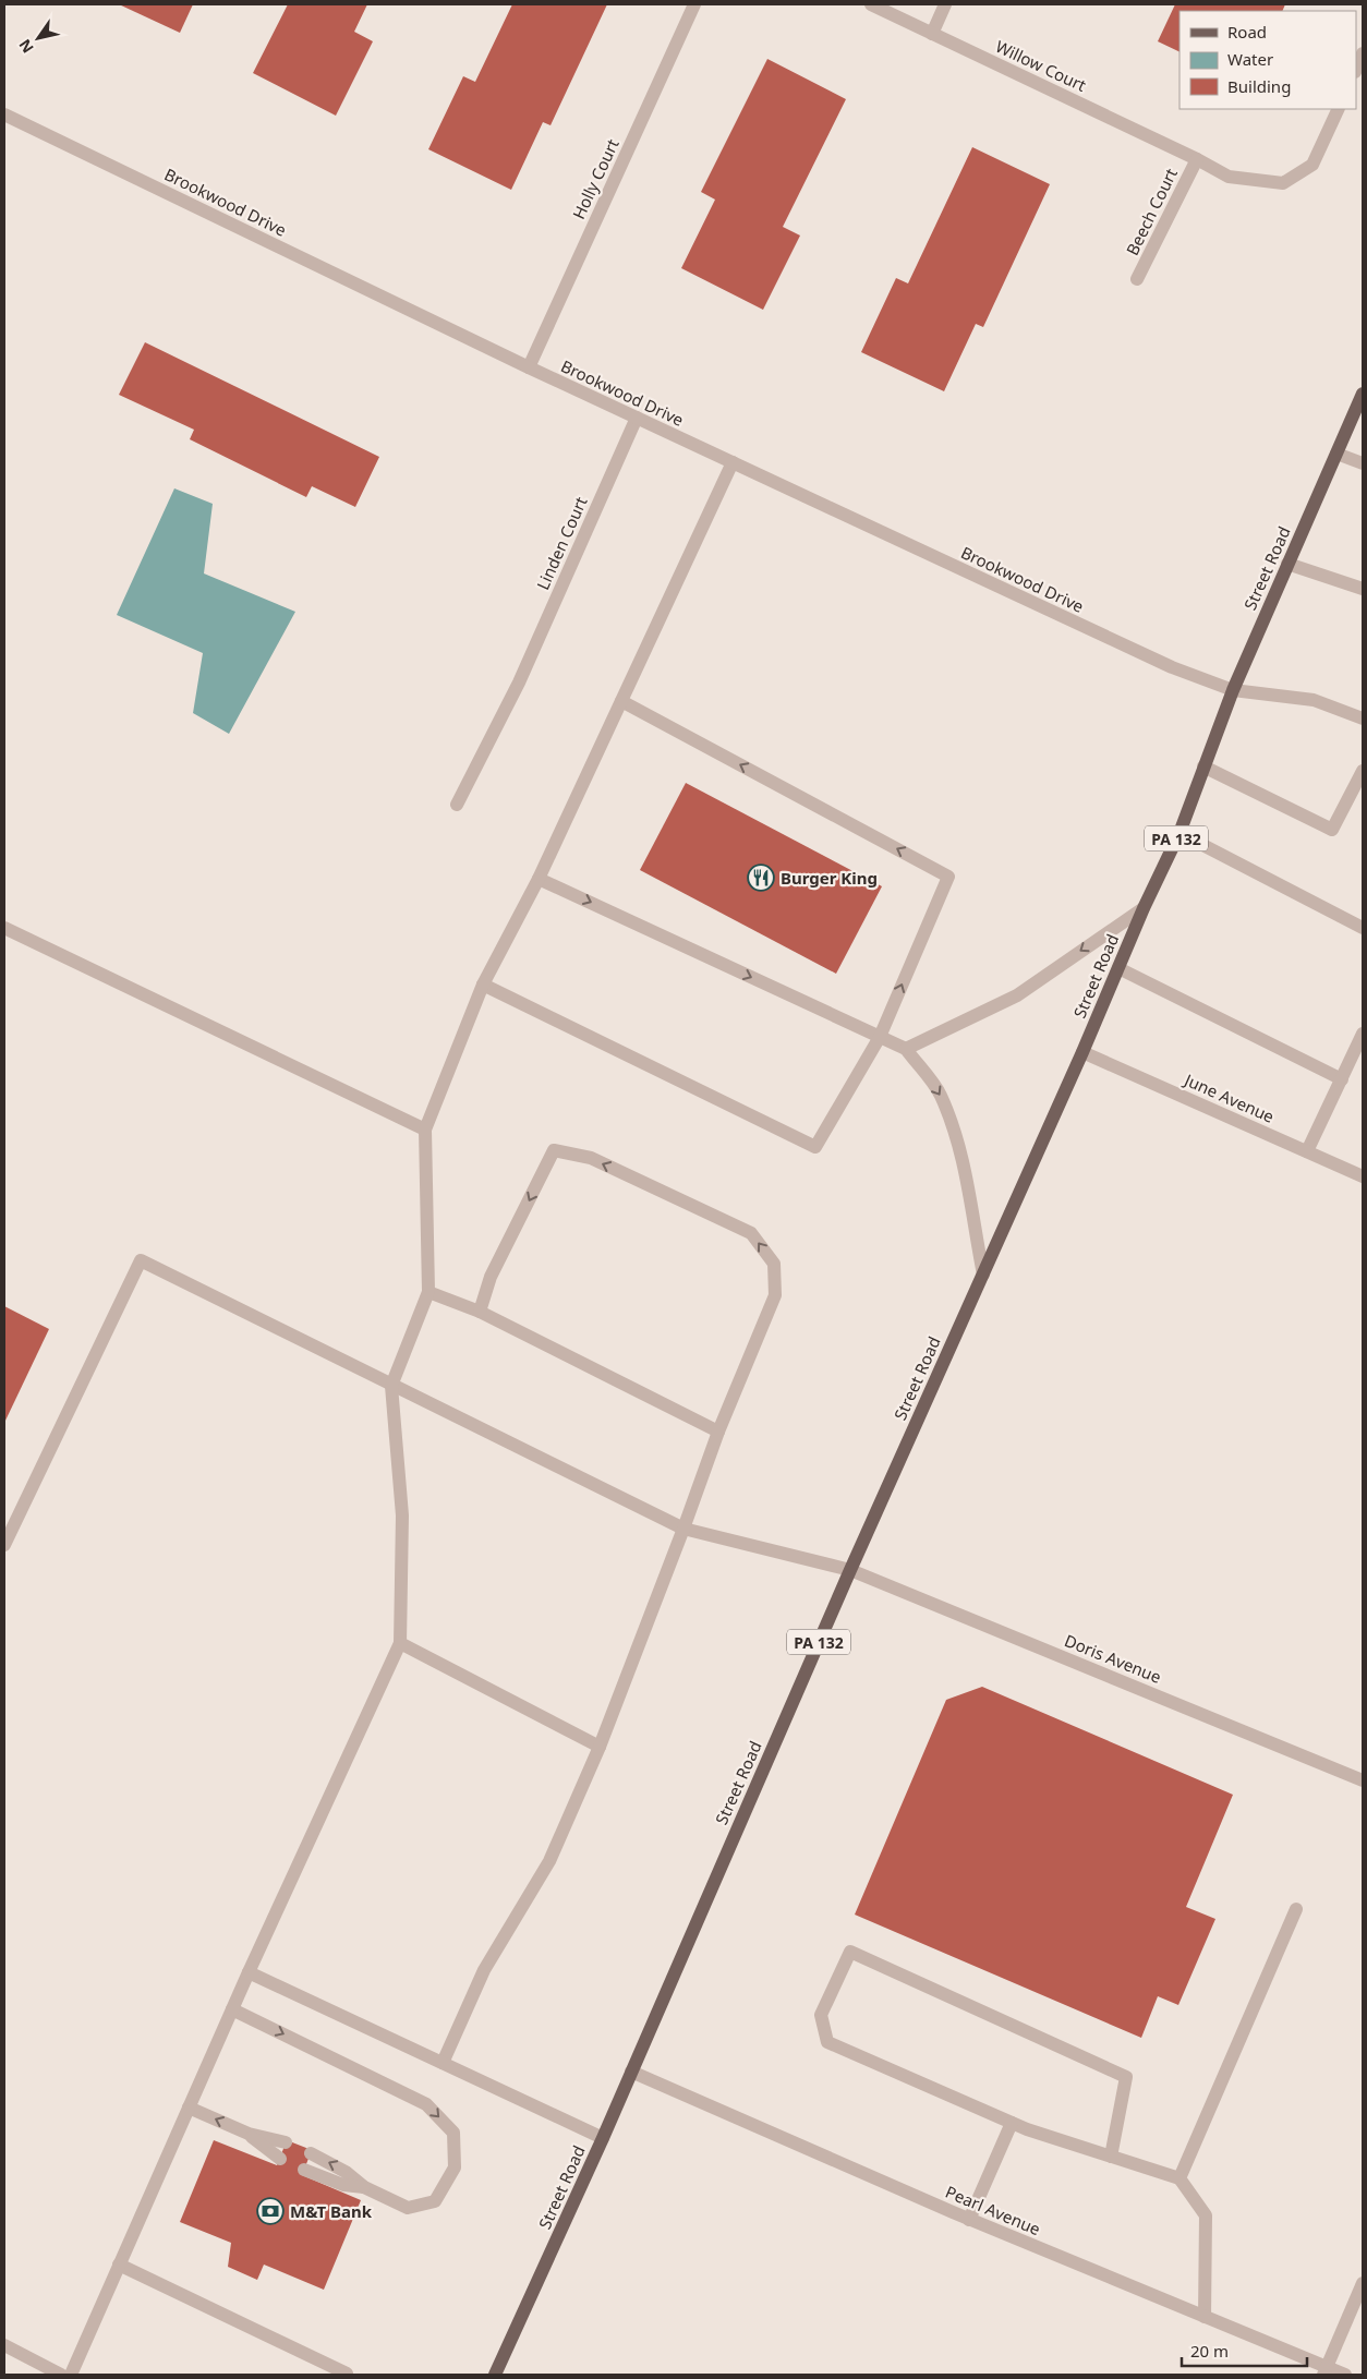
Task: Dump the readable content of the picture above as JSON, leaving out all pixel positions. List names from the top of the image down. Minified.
{"streets":{"main road":["Street Road","PA 132"],"street":["Willow Court","Holly Court","Brookwood Drive","Beech Court","Linden Court","June Avenue","Doris Avenue","Pearl Avenue"]},"crossings":[["Willow Court","Beech Court"],["Holly Court","Brookwood Drive"],["Brookwood Drive","Linden Court"],["Brookwood Drive","Street Road"],["Street Road","June Avenue"],["Street Road","Doris Avenue"],["Street Road","Pearl Avenue"]],"places":{"restaurant":["Burger King"],"bank":["M&T Bank"]},"legend":["Road","Water","Building"],"scale_bar":"20 m","north":"bottom left"}
